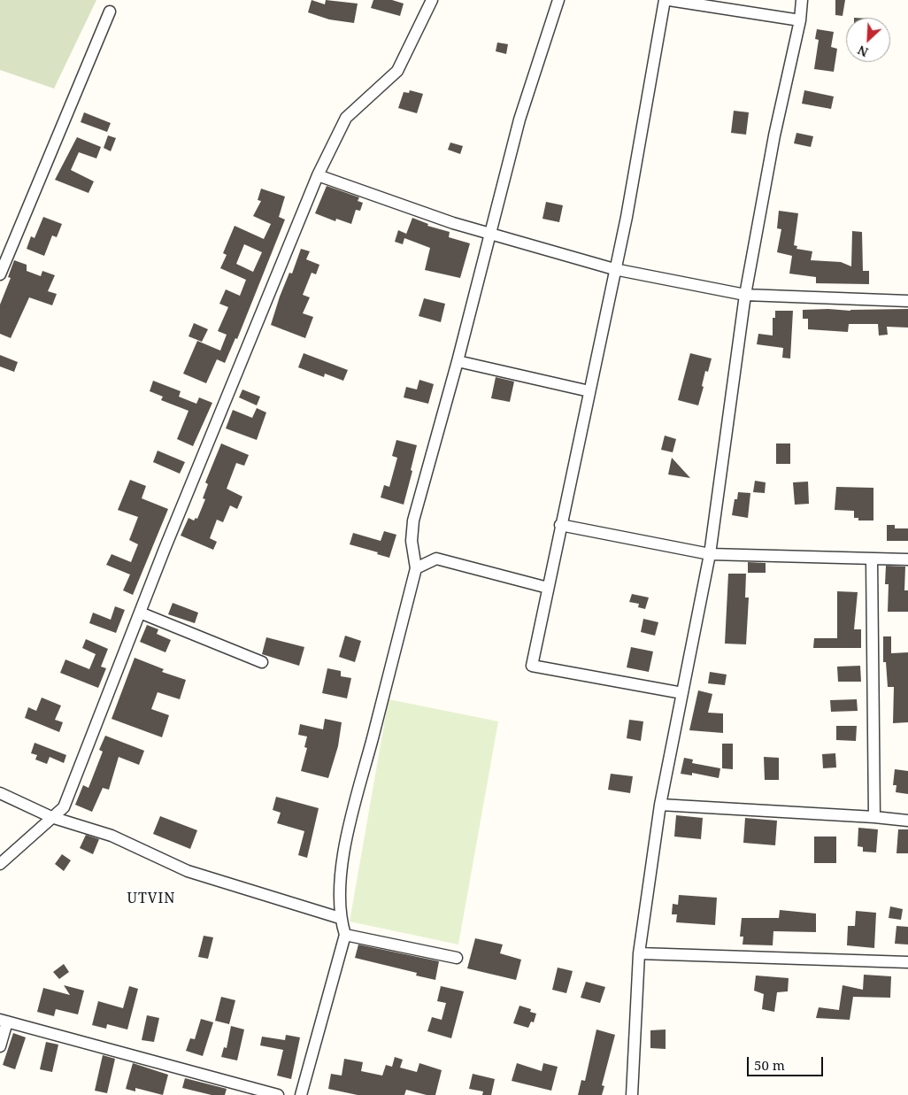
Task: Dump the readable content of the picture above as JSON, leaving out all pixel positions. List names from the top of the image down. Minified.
{"districts":["UTVIN"],"scale_bar":"50 m","north":"bottom left"}
